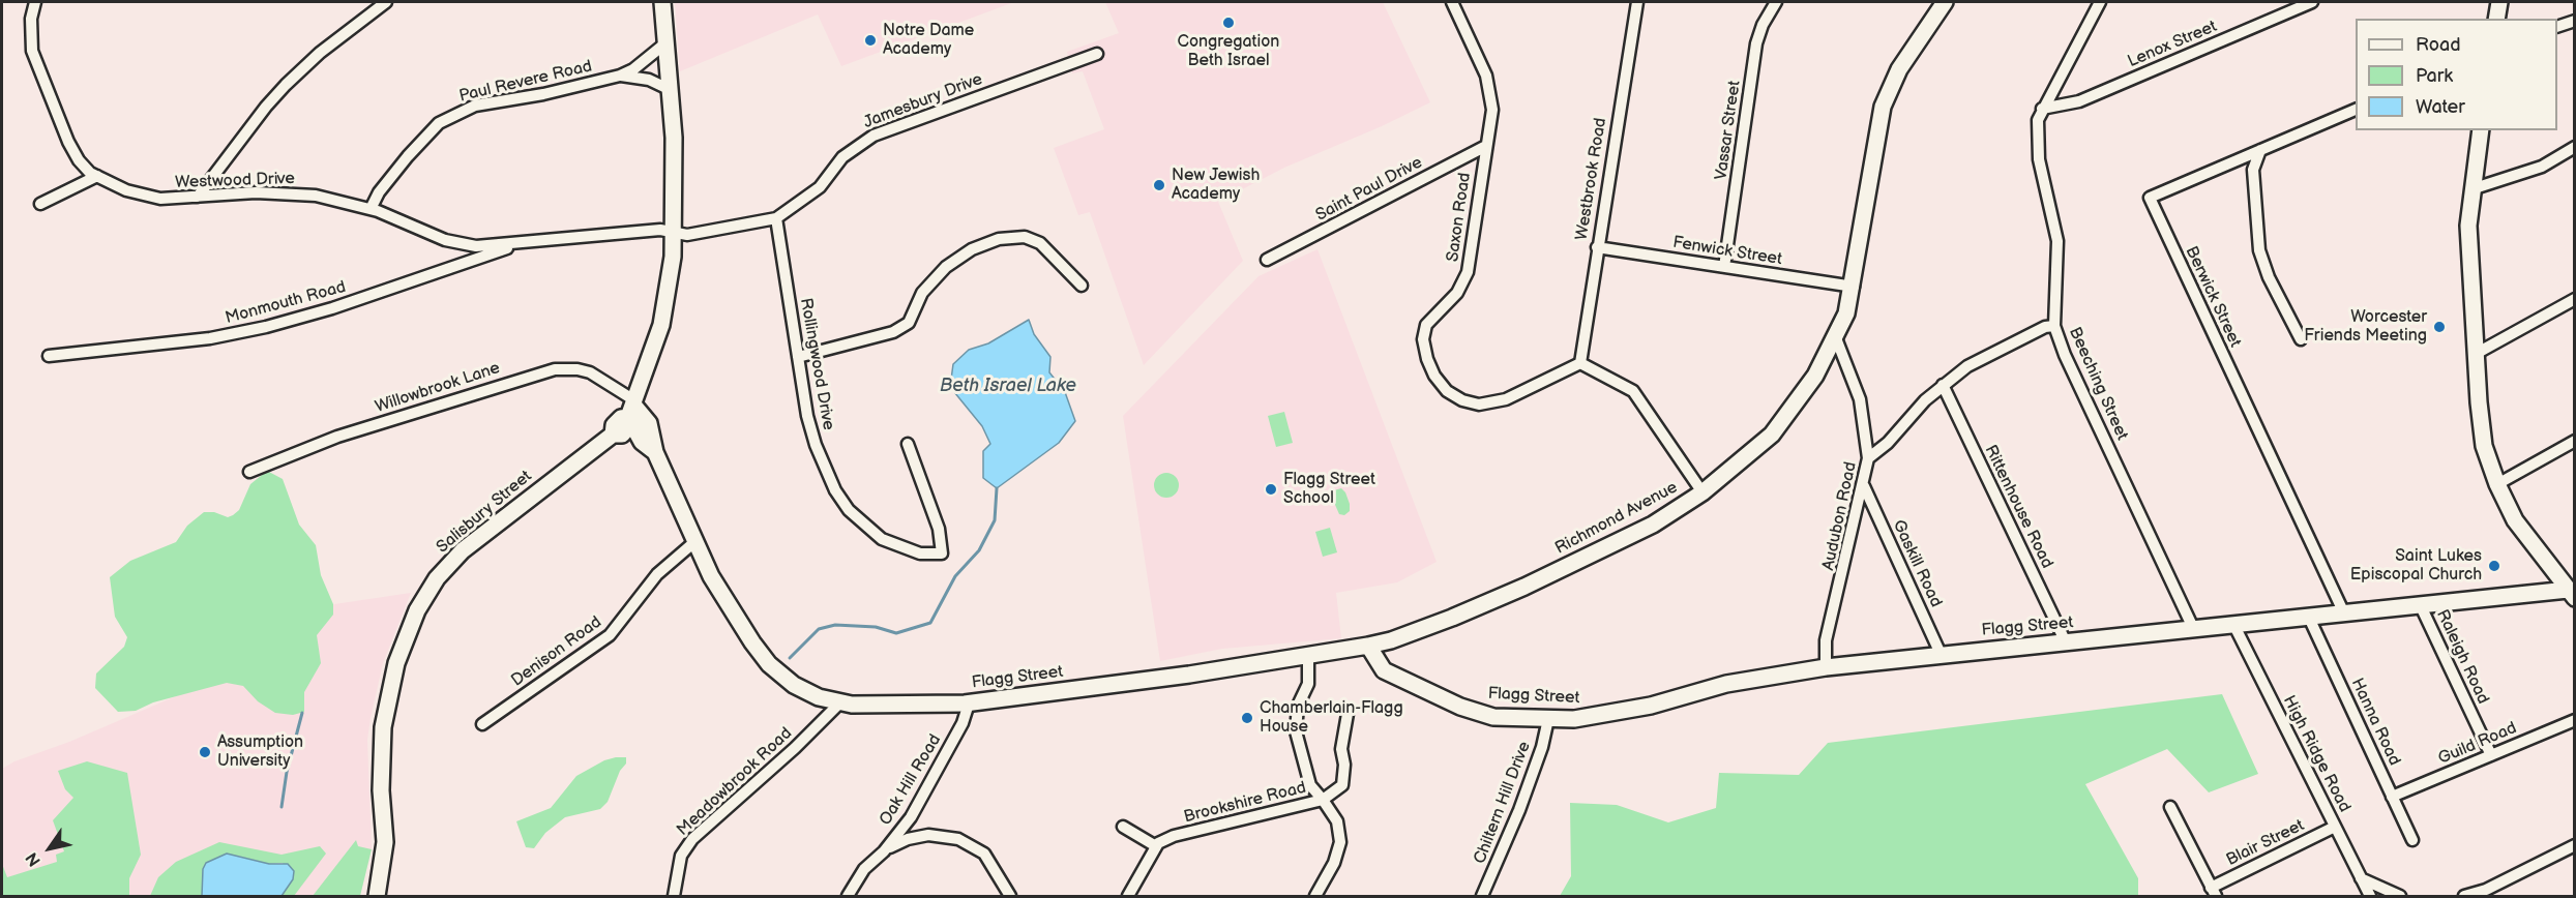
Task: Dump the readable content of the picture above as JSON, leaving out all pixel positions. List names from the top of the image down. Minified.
{"streets":{"street":["Lenox Street","Paul Revere Road","Jamesbury Drive","Vassar Street","Westbrook Road","Westwood Drive","Saint Paul Drive","Saxon Road","Fenwick Street","Berwick Street","Monmouth Road","Rollingwood Drive","Beeching Street","Willowbrook Lane","Rittenhouse Road","Salisbury Street","Audubon Road","Richmond Avenue","Gaskill Road","Flagg Street","Denison Road","Raleigh Road","Hanna Road","Guild Road","High Ridge Road","Oak Hill Road","Meadowbrook Road","Brookshire Road","Chiltern Hill Drive","Blair Street"]},"crossings":[["Lenox Street","Beeching Street"],["Paul Revere Road","Westwood Drive"],["Paul Revere Road","Salisbury Street"],["Jamesbury Drive","Westwood Drive"],["Jamesbury Drive","Rollingwood Drive"],["Jamesbury Drive","Salisbury Street"],["Vassar Street","Fenwick Street"],["Westbrook Road","Saxon Road"],["Westbrook Road","Fenwick Street"],["Westwood Drive","Monmouth Road"],["Westwood Drive","Salisbury Street"],["Saint Paul Drive","Saxon Road"],["Fenwick Street","Richmond Avenue"],["Berwick Street","Flagg Street"],["Beeching Street","Flagg Street"],["Willowbrook Lane","Salisbury Street"],["Willowbrook Lane","Flagg Street"],["Rittenhouse Road","Flagg Street"],["Salisbury Street","Flagg Street"],["Audubon Road","Richmond Avenue"],["Audubon Road","Gaskill Road"],["Audubon Road","Flagg Street"],["Richmond Avenue","Flagg Street"],["Gaskill Road","Flagg Street"],["Flagg Street","Denison Road"],["Flagg Street","Raleigh Road"],["Flagg Street","Hanna Road"],["Flagg Street","High Ridge Road"],["Flagg Street","Oak Hill Road"],["Flagg Street","Meadowbrook Road"],["Flagg Street","Brookshire Road"],["Flagg Street","Chiltern Hill Drive"],["Raleigh Road","Guild Road"],["Hanna Road","Guild Road"],["High Ridge Road","Blair Street"]],"water":["Beth Israel Lake"],"places":["Congregation Beth Israel","Notre Dame Academy","New Jewish Academy","Worcester Friends Meeting","Flagg Street School","Saint Lukes Episcopal Church","Chamberlain-Flagg House","Assumption University"],"legend":["Road","Park","Water"],"north":"bottom left"}
